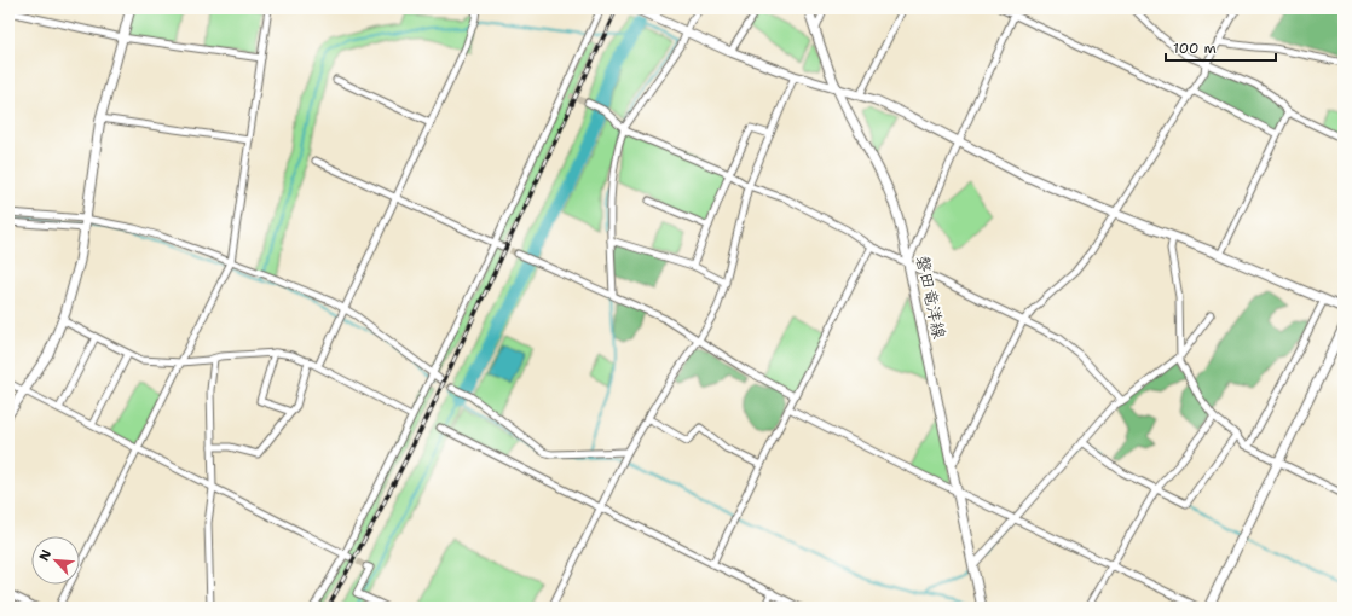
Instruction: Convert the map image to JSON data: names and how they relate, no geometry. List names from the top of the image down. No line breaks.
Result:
{"streets":{"street":["磐田竜洋線"]},"scale_bar":"100 m","north":"top left"}
